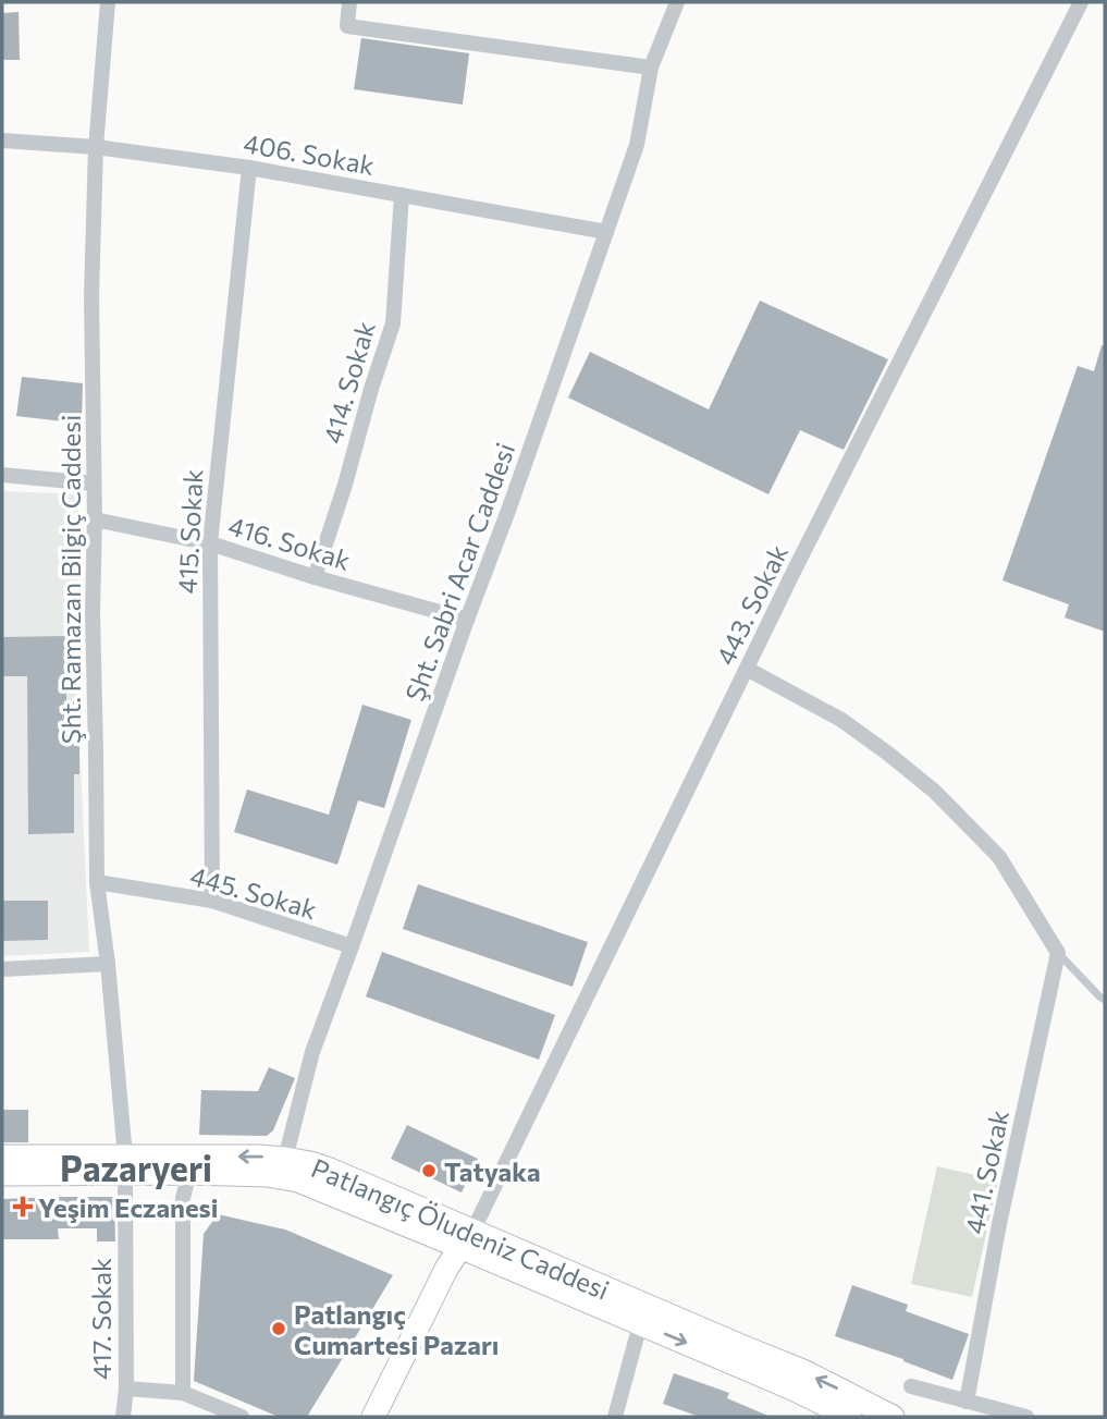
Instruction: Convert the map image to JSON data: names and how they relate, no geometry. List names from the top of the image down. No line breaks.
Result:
{"streets":{"main road":["Patlangıç Öludeniz Caddesi"],"street":["406. Sokak","414. Sokak","415. Sokak","416. Sokak","Şht. Sabri Acar Caddesi","Şht. Ramazan Bilgiç Caddesi","443. Sokak","445. Sokak","441. Sokak","417. Sokak"]},"crossings":[["406. Sokak","414. Sokak"],["406. Sokak","415. Sokak"],["406. Sokak","Şht. Sabri Acar Caddesi"],["406. Sokak","Şht. Ramazan Bilgiç Caddesi"],["414. Sokak","416. Sokak"],["415. Sokak","416. Sokak"],["415. Sokak","445. Sokak"],["416. Sokak","Şht. Sabri Acar Caddesi"],["416. Sokak","Şht. Ramazan Bilgiç Caddesi"],["Şht. Sabri Acar Caddesi","445. Sokak"],["Şht. Sabri Acar Caddesi","Patlangıç Öludeniz Caddesi"],["Şht. Ramazan Bilgiç Caddesi","445. Sokak"],["Şht. Ramazan Bilgiç Caddesi","Patlangıç Öludeniz Caddesi"],["Şht. Ramazan Bilgiç Caddesi","417. Sokak"],["443. Sokak","Patlangıç Öludeniz Caddesi"],["Patlangıç Öludeniz Caddesi","417. Sokak"]],"districts":["Pazaryeri"],"places":{"other":["Tatyaka","Patlangıç Cumartesi Pazarı"],"health":["Yeşim Eczanesi"]}}
